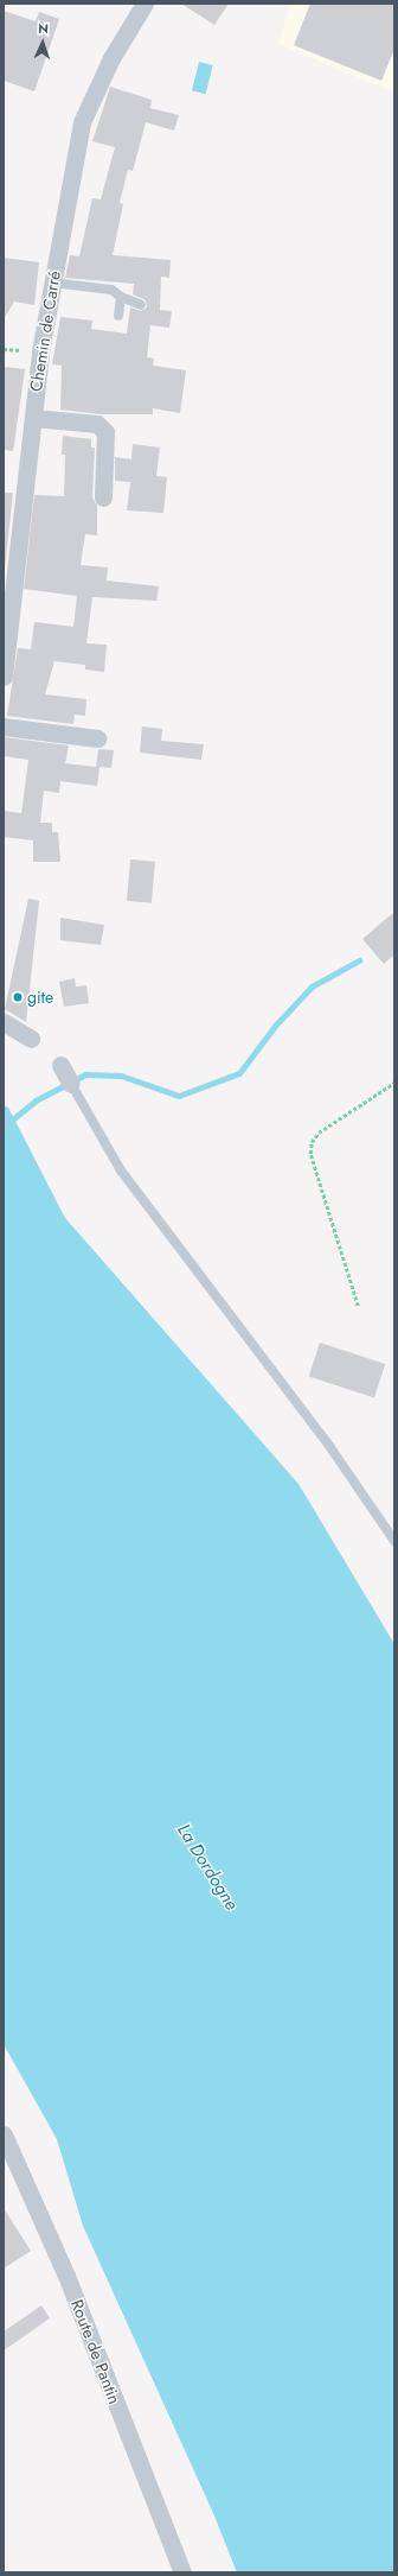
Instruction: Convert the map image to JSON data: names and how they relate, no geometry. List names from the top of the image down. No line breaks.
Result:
{"streets":{"street":["Chemin de Carré","Route de Pantin"]},"water":["La Dordogne"],"places":["gite"],"north":"top"}
